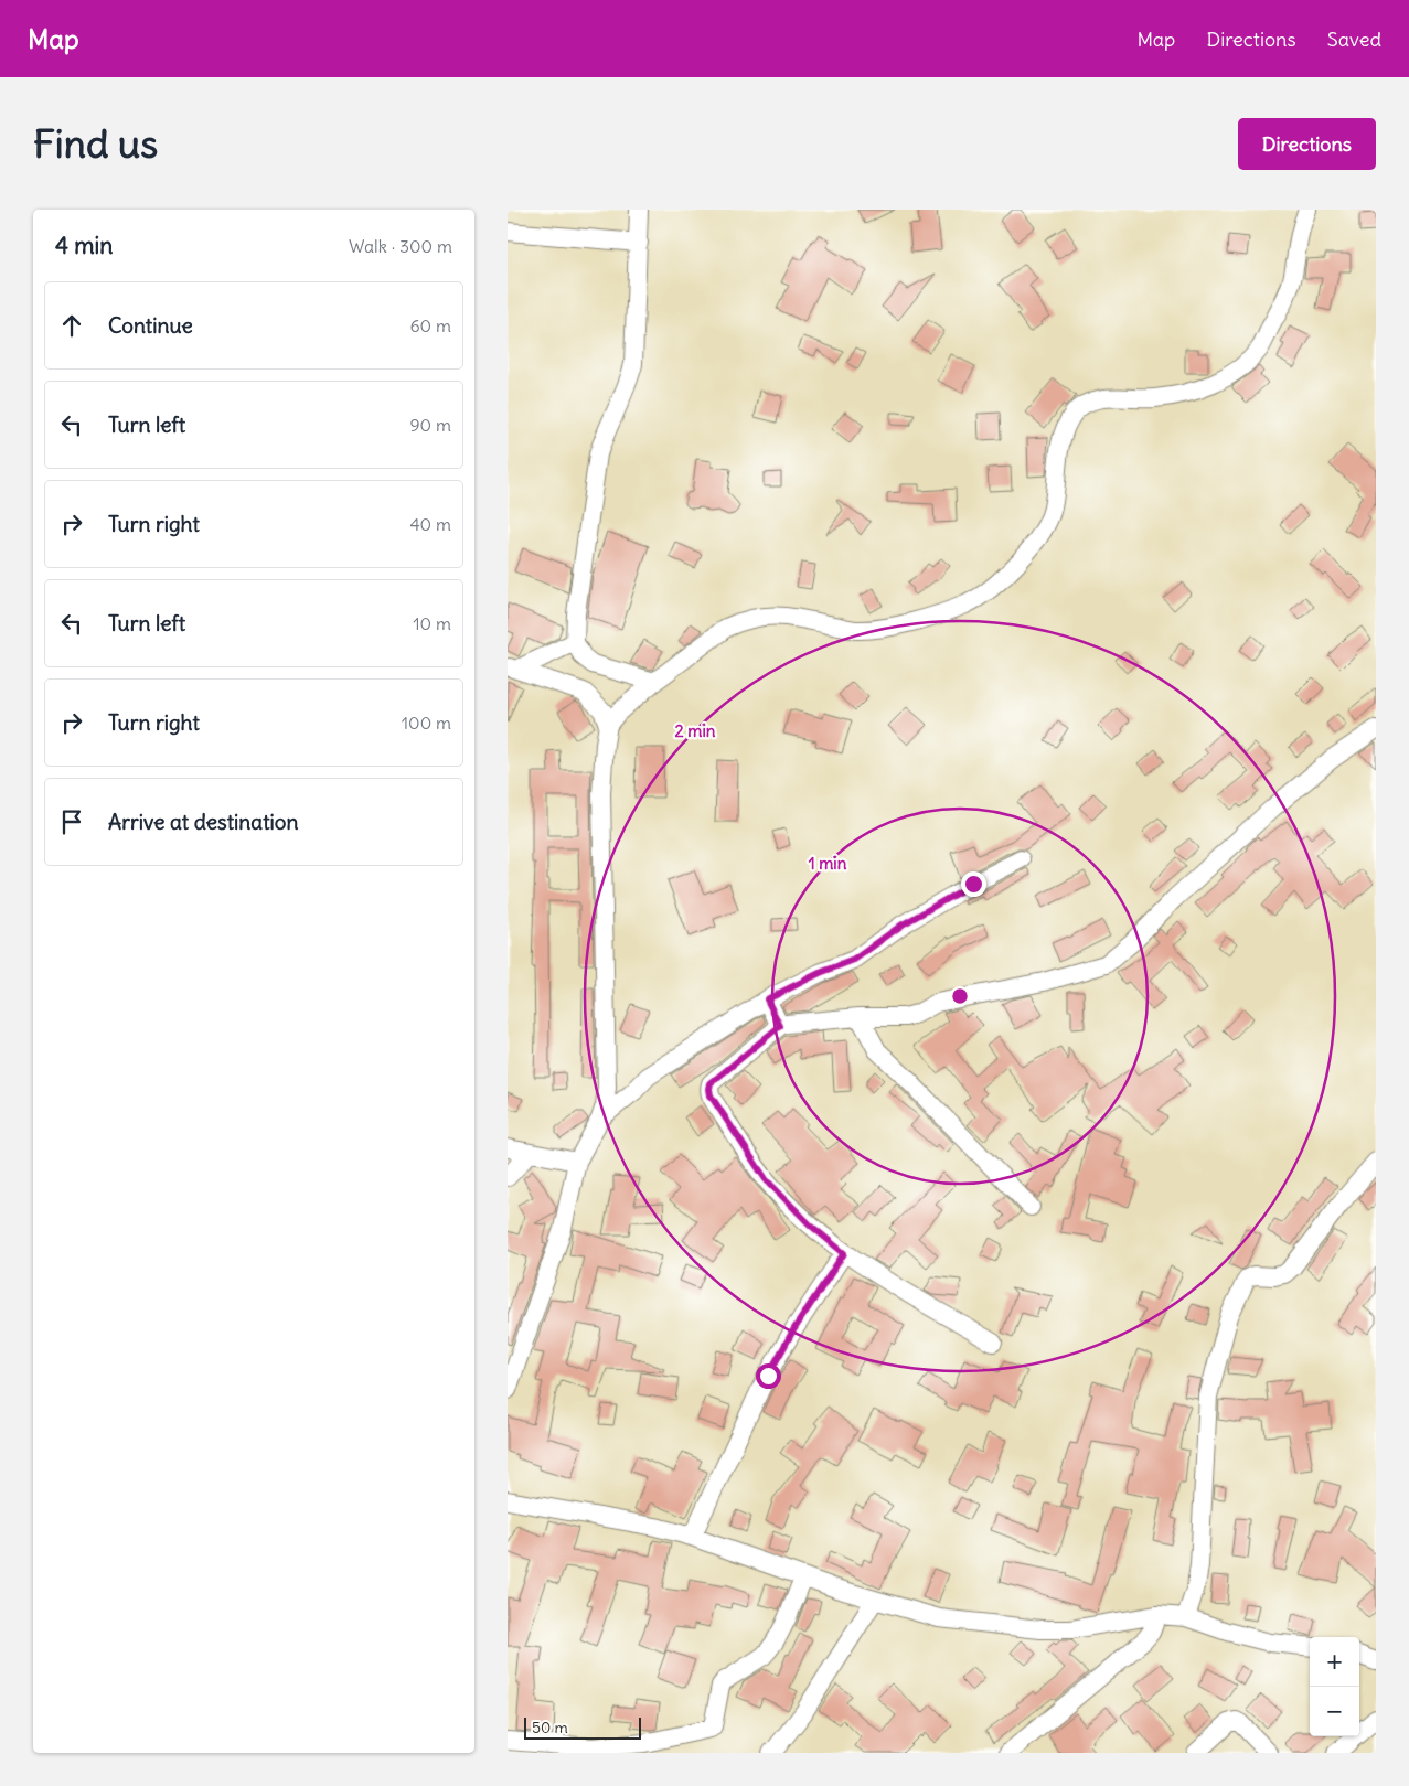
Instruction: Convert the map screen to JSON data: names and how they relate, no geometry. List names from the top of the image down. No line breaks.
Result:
{"scale_bar":"50 m","page":{"header":"Map","nav":["Map","Directions","Saved"],"buttons":"Directions","title":"Find us","heading":["4 min","Walk · 300 m"],"list":[["Continue","60 m"],["Turn left","90 m"],["Turn right","40 m"],["Turn left","10 m"],["Turn right","100 m"],"Arrive at destination"],"map_buttons":["+","−"],"scale":"50 m"},"rings":["2 min","1 min"]}
